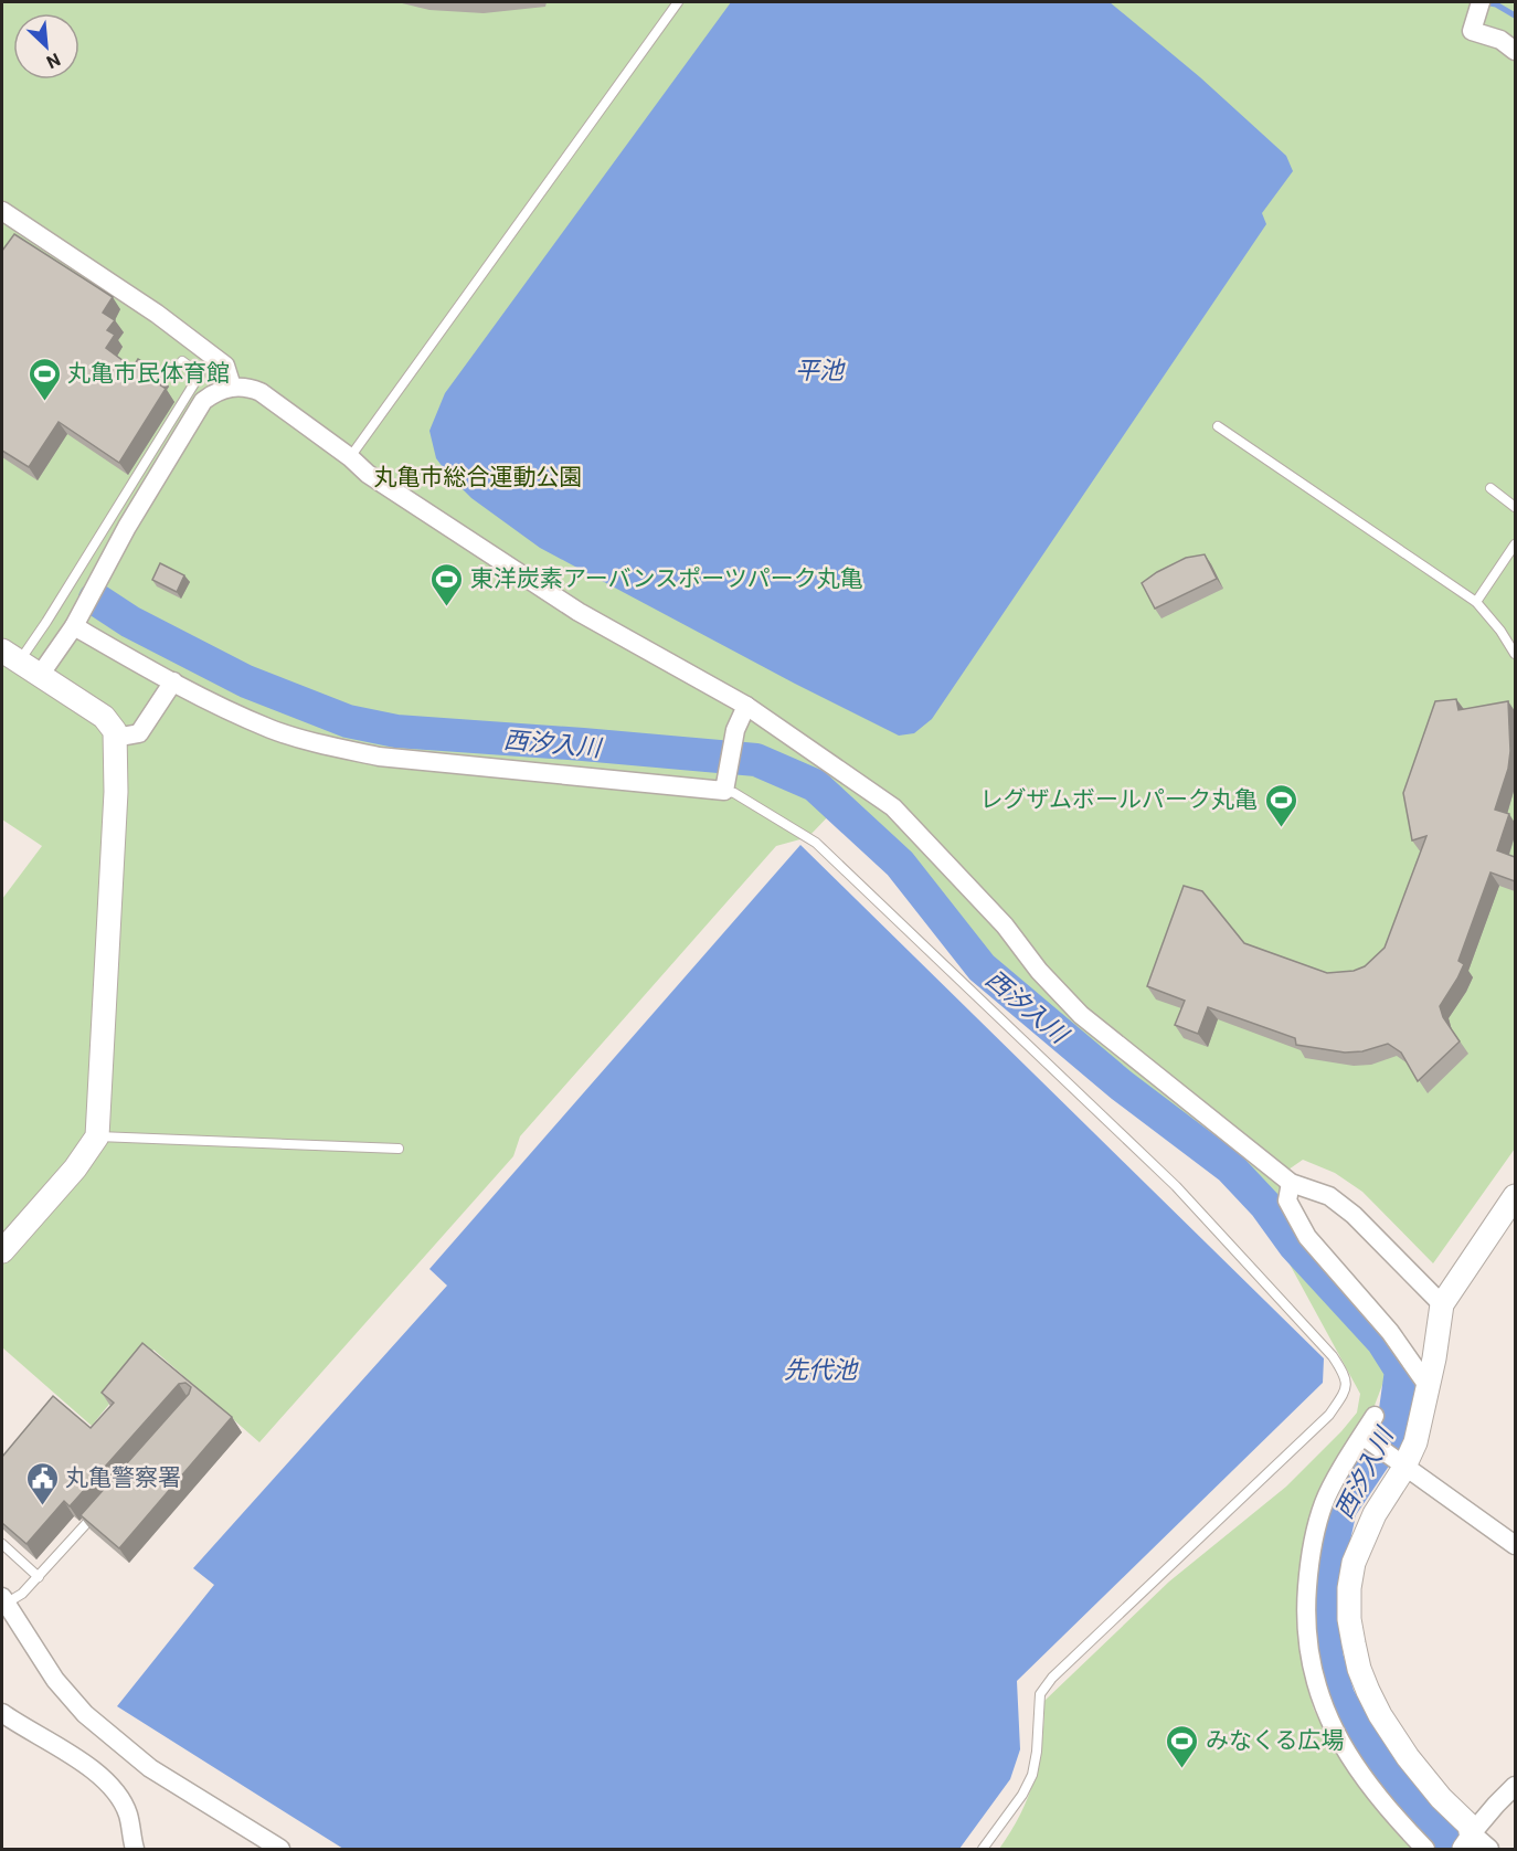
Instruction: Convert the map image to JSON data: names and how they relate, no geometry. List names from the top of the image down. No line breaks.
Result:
{"water":["平池","西汐入川","先代池"],"parks":["丸亀市総合運動公園"],"places":{"sports":["丸亀市民体育館","東洋炭素アーバンスポーツパーク丸亀","レグザムボールパーク丸亀","みなくる広場"],"public building":["丸亀警察署"]},"north":"bottom right"}
